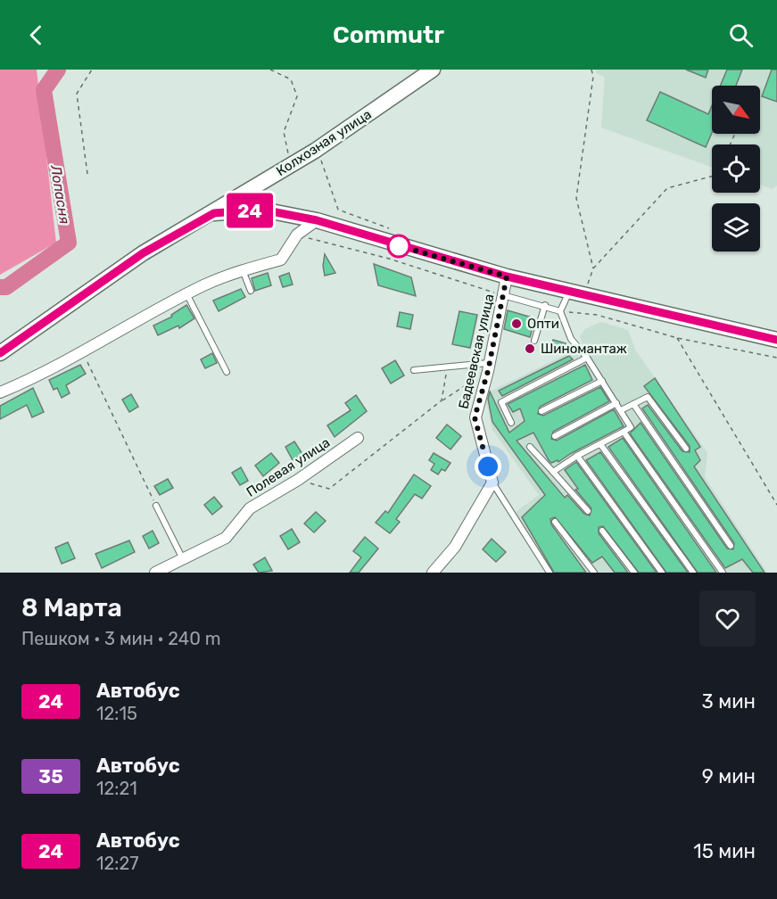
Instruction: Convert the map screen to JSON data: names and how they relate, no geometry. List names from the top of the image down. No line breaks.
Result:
{"streets":{"main road":["Колхозная улица"],"street":["Бадеевская улица","Полевая улица"]},"crossings":[["Колхозная улица","Бадеевская улица"]],"water":["Лопасня"],"places":["Опти","Шиномантаж"],"lines":["bus line 24"],"north":"bottom right","page":{"header":"Commutr","on_map":"24","heading":["8 Марта","Пешком · 3 мин · 240 m"],"list":[{"mark":"24","name":"Автобус","note":"12:15","value":"3 мин"},{"mark":"35","name":"Автобус","note":"12:21","value":"9 мин"},{"mark":"24","name":"Автобус","note":"12:27","value":"15 мин"}]}}
